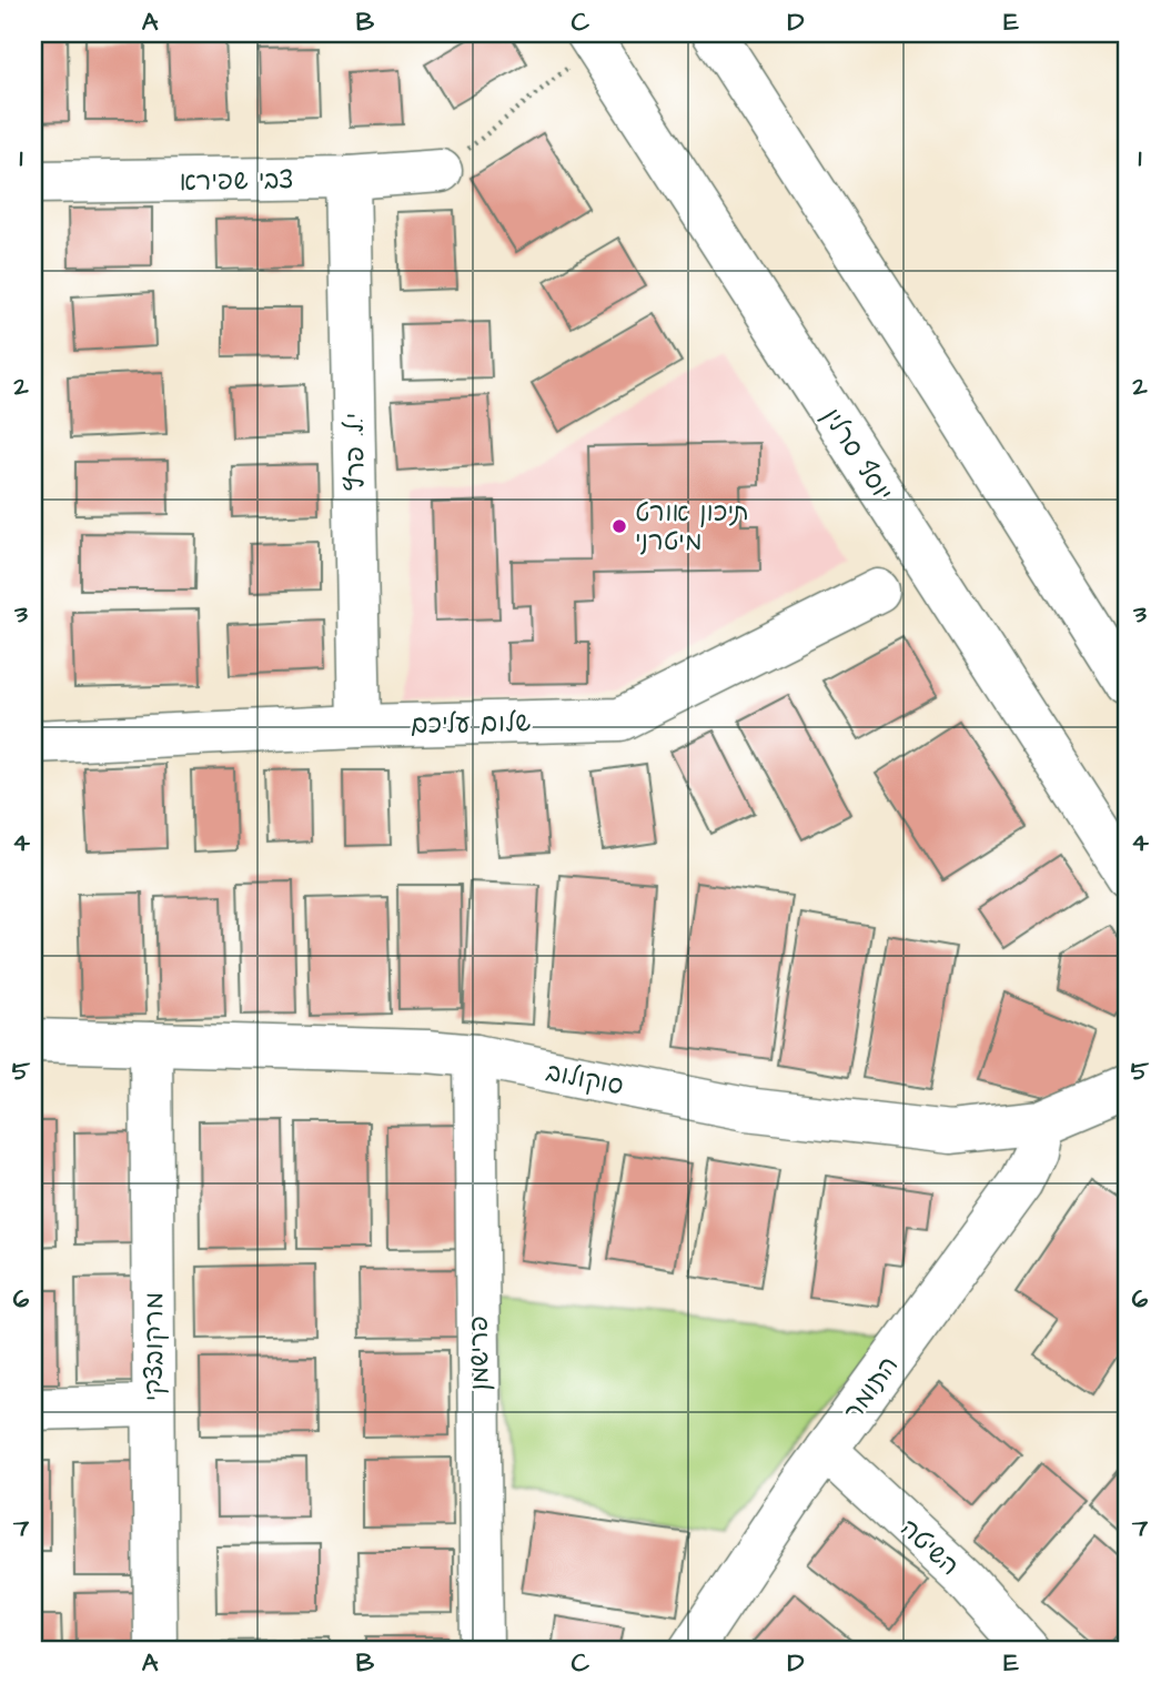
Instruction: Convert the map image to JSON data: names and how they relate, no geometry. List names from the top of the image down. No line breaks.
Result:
{"streets":{"street":["צבי שפירא","י.ל. פרץ","יוסף סרלין","שלום עליכם","סוקולוב","מרקובצקי","פרישמן","התומר","השיטה"]},"crossings":[["צבי שפירא","י.ל. פרץ"],["י.ל. פרץ","שלום עליכם"],["סוקולוב","מרקובצקי"],["סוקולוב","פרישמן"],["סוקולוב","התומר"],["התומר","השיטה"]],"places":["תיכון אורט מיטרני"],"grid":{"columns":["A","B","C","D","E"],"rows":["1","2","3","4","5","6","7"]}}
